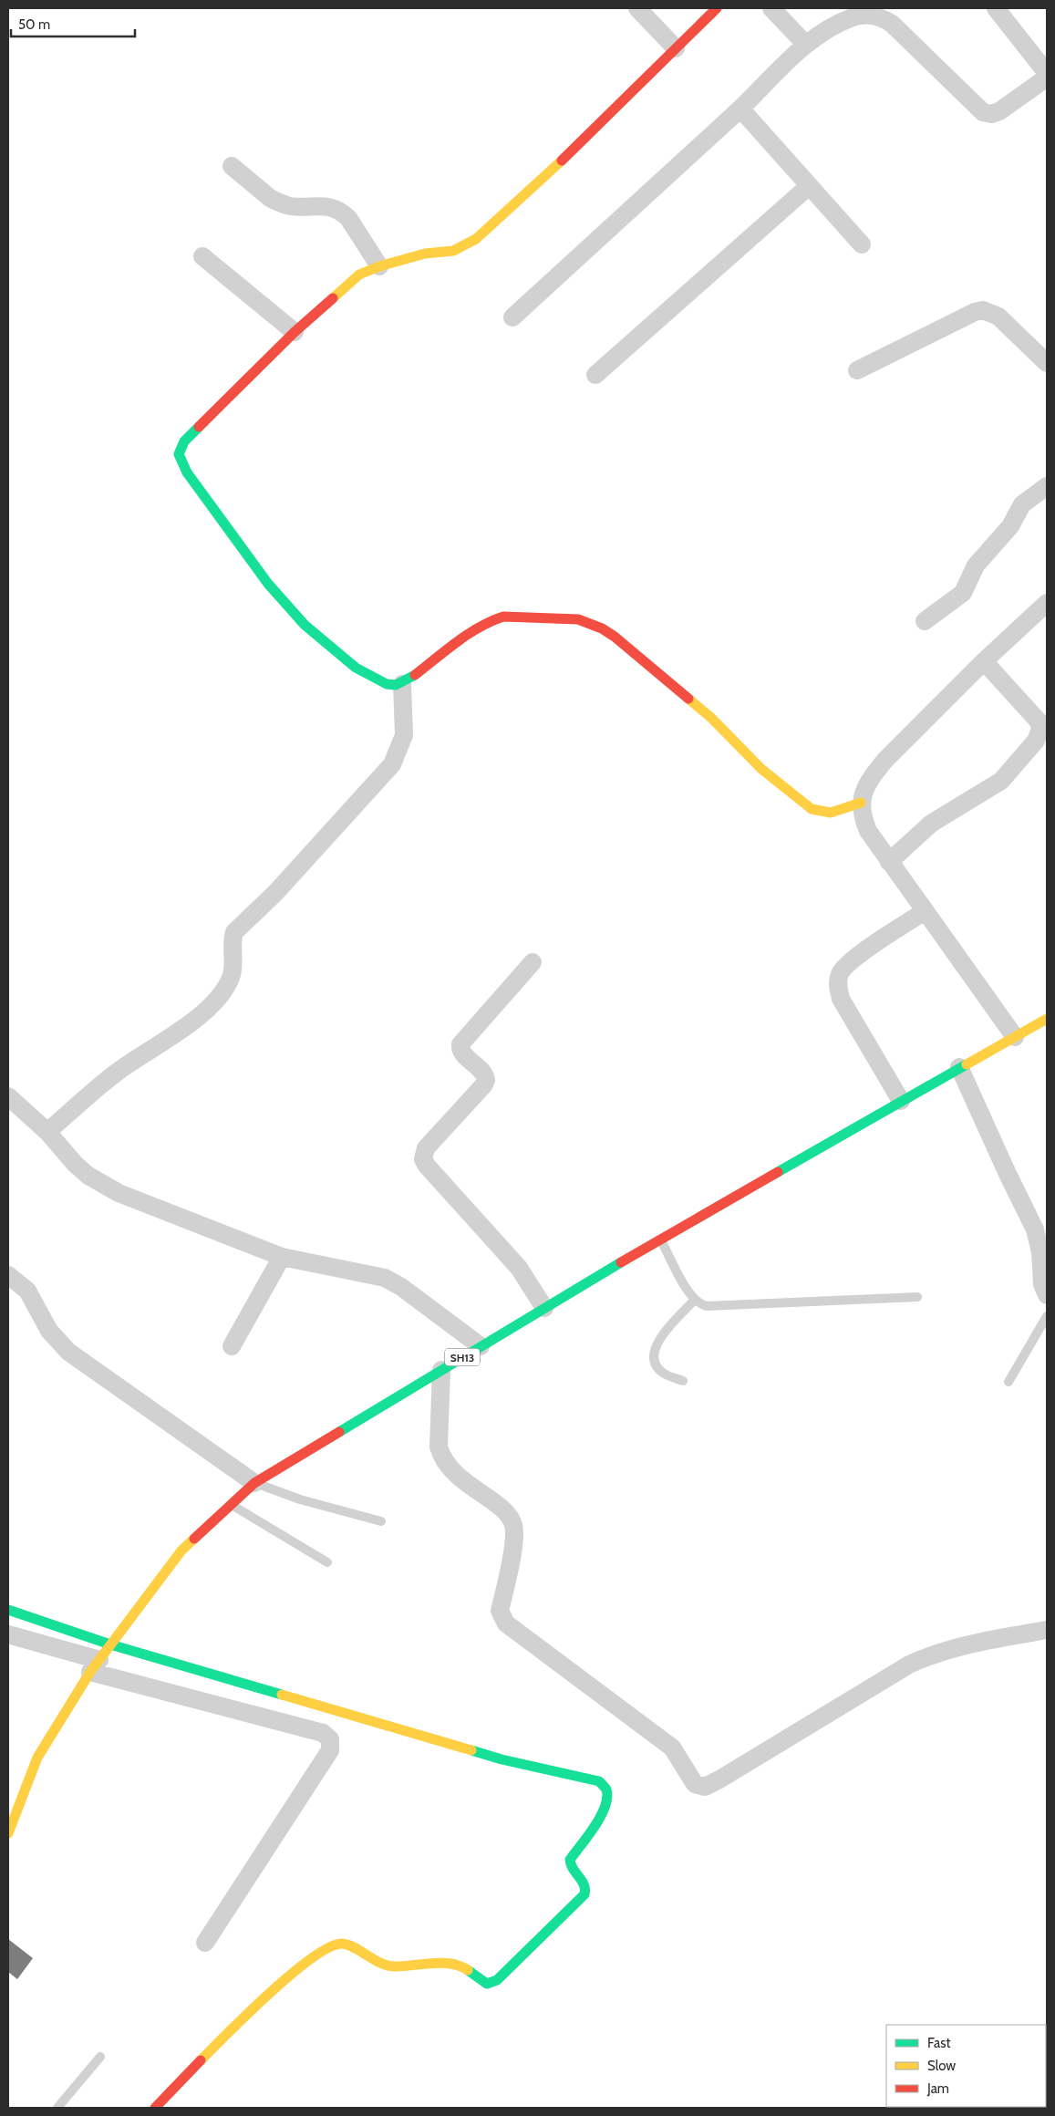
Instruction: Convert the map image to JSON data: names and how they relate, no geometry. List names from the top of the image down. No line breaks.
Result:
{"streets":{"street":["SH13"]},"legend":["Fast","Slow","Jam"],"scale_bar":"50 m"}
